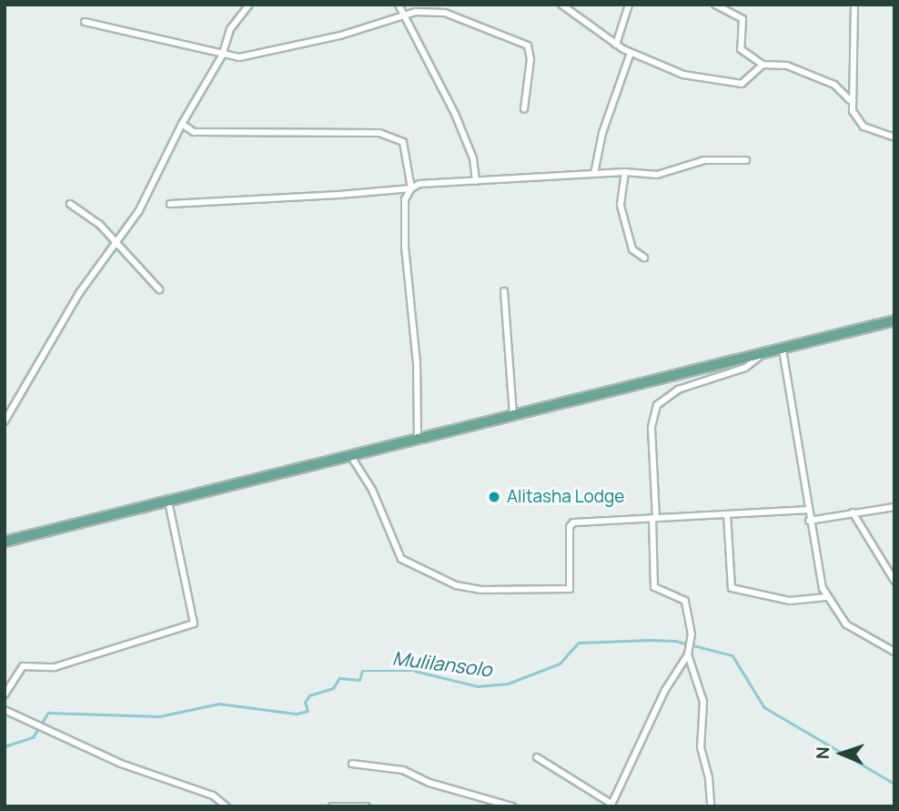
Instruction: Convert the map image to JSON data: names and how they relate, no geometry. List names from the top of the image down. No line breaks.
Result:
{"water":["Mulilansolo"],"places":["Alitasha Lodge"],"north":"left"}
